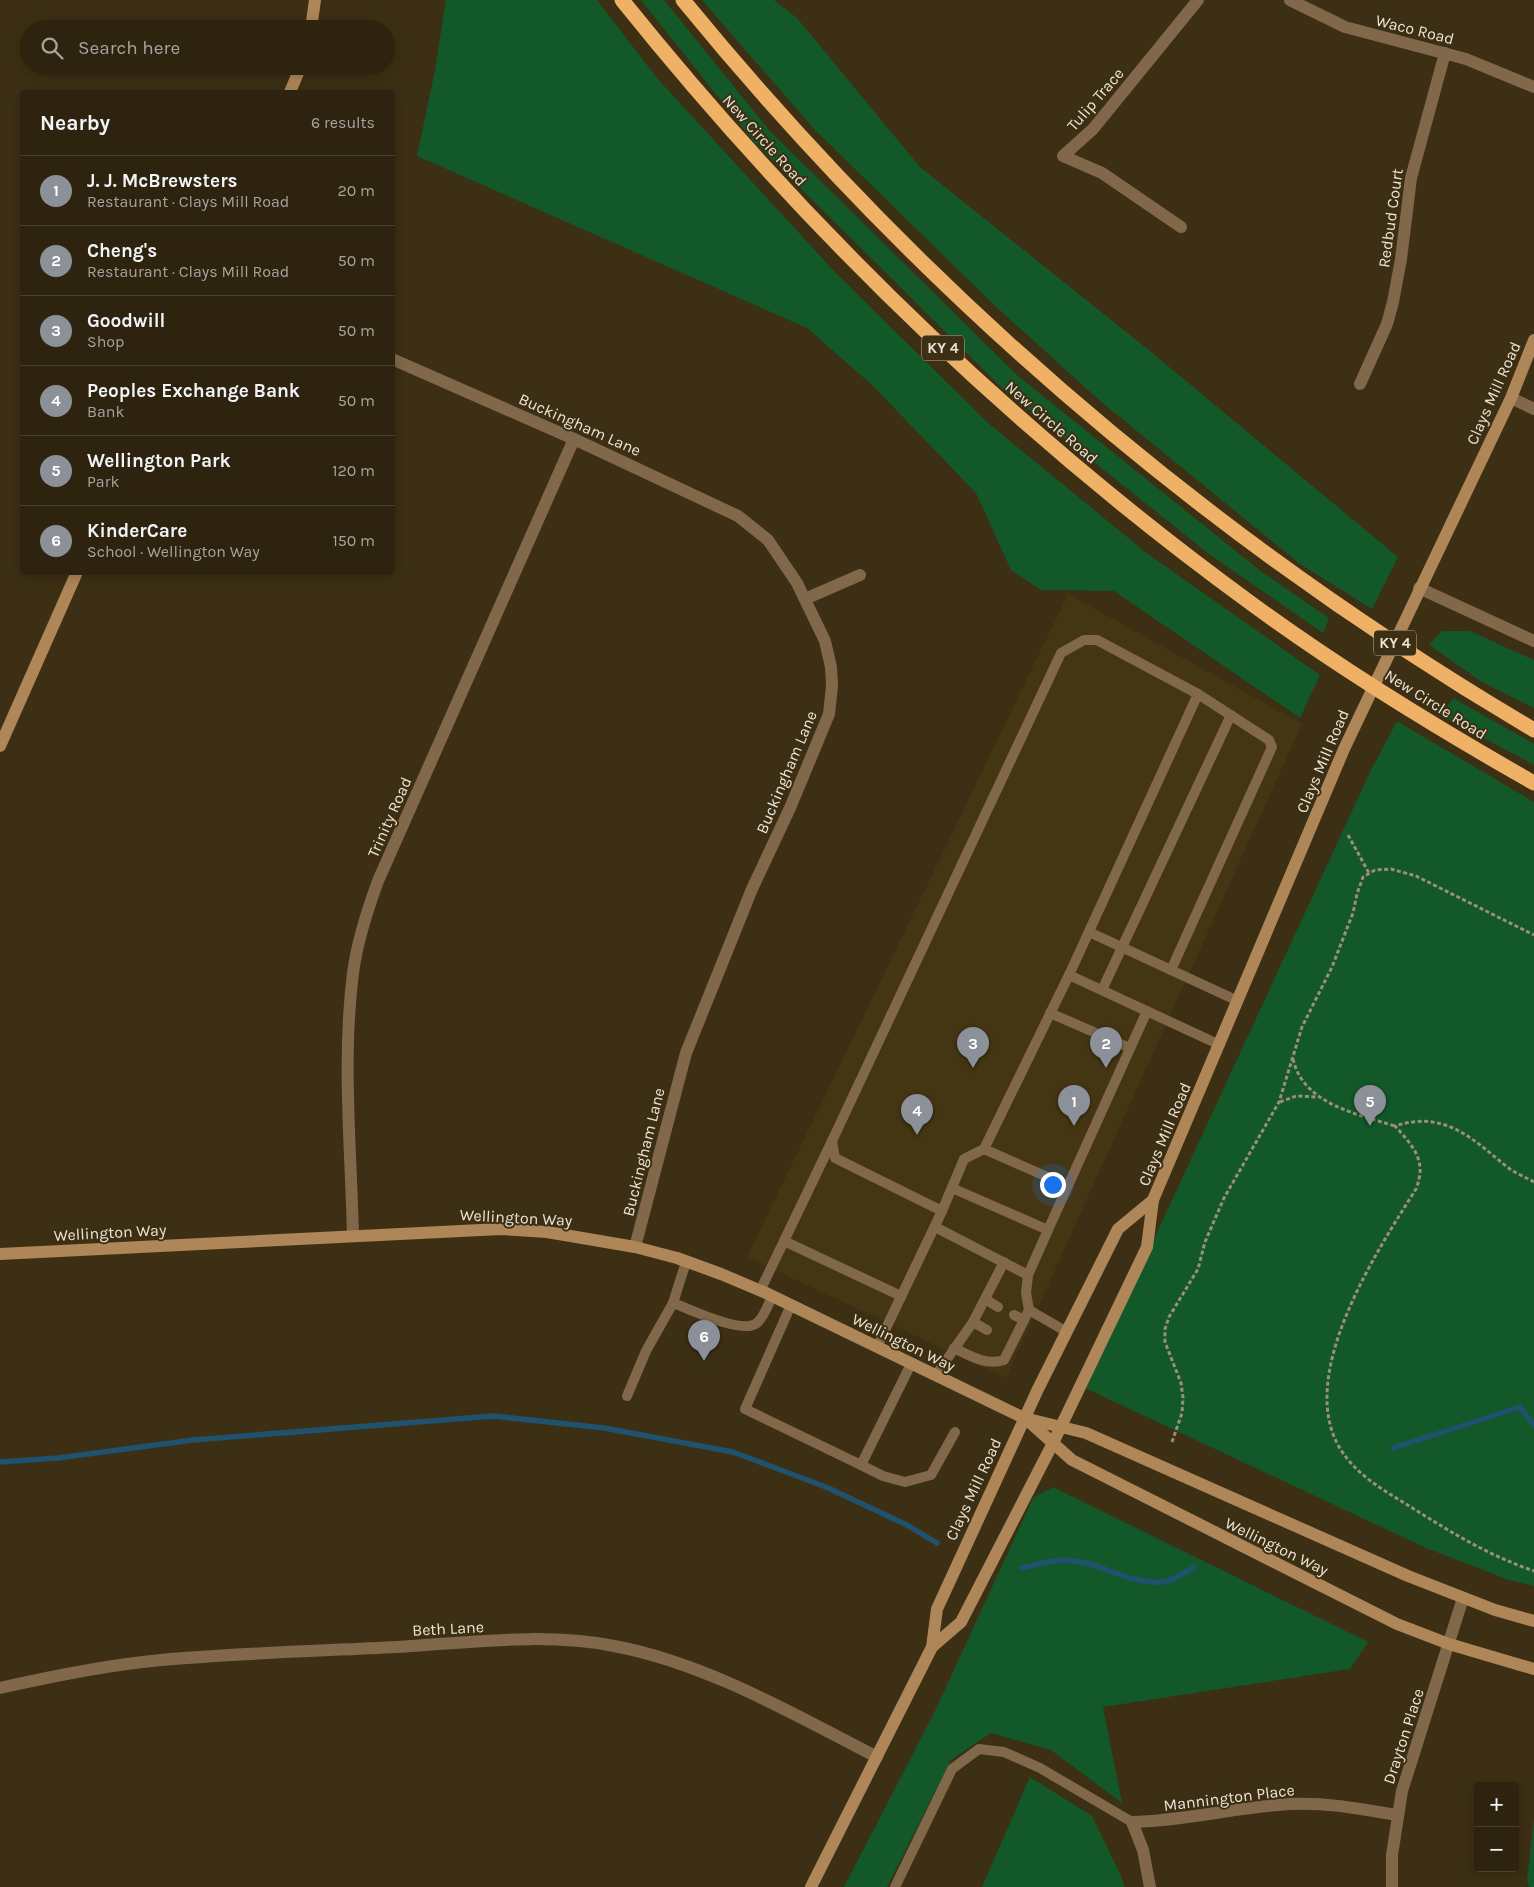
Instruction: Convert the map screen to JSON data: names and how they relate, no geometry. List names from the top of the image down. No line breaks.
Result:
{"streets":{"highway":["New Circle Road","KY 4"],"main road":["Clays Mill Road","Wellington Way"],"street":["Waco Road","Tulip Trace","Redbud Court","Buckingham Lane","Trinity Road","Beth Lane","Drayton Place","Mannington Place"]},"crossings":[["Waco Road","Redbud Court"],["Clays Mill Road","Wellington Way"],["Clays Mill Road","Beth Lane"],["Buckingham Lane","Trinity Road"],["Buckingham Lane","Wellington Way"],["Trinity Road","Wellington Way"],["Wellington Way","Drayton Place"],["Drayton Place","Mannington Place"]],"page":{"search":"Search here","heading":["Nearby","6 results"],"list":[{"mark":"1","name":"J. J. McBrewsters","note":"Restaurant · Clays Mill Road","value":"20 m"},{"mark":"2","name":"Cheng's","note":"Restaurant · Clays Mill Road","value":"50 m"},{"mark":"3","name":"Goodwill","note":"Shop","value":"50 m"},{"mark":"4","name":"Peoples Exchange Bank","note":"Bank","value":"50 m"},{"mark":"5","name":"Wellington Park","note":"Park","value":"120 m"},{"mark":"6","name":"KinderCare","note":"School · Wellington Way","value":"150 m"}],"pins":["2","3","1","5","4","6"],"map_buttons":["+","−"]}}
